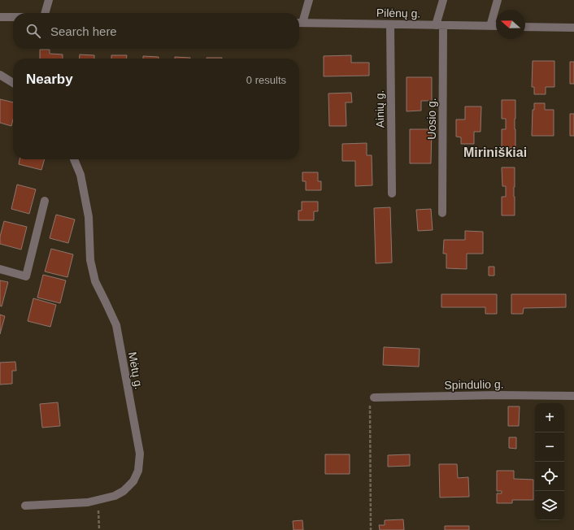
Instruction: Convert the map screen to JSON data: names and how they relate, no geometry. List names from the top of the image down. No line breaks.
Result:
{"streets":{"street":["Pilėnų g.","Ainių g.","Uosio g.","Mėtų g.","Spindulio g."]},"crossings":[["Pilėnų g.","Ainių g."],["Pilėnų g.","Uosio g."]],"districts":["Miriniškiai"],"north":"left","page":{"search":"Search here","heading":["Nearby","0 results"],"map_buttons":["+","−"]}}
